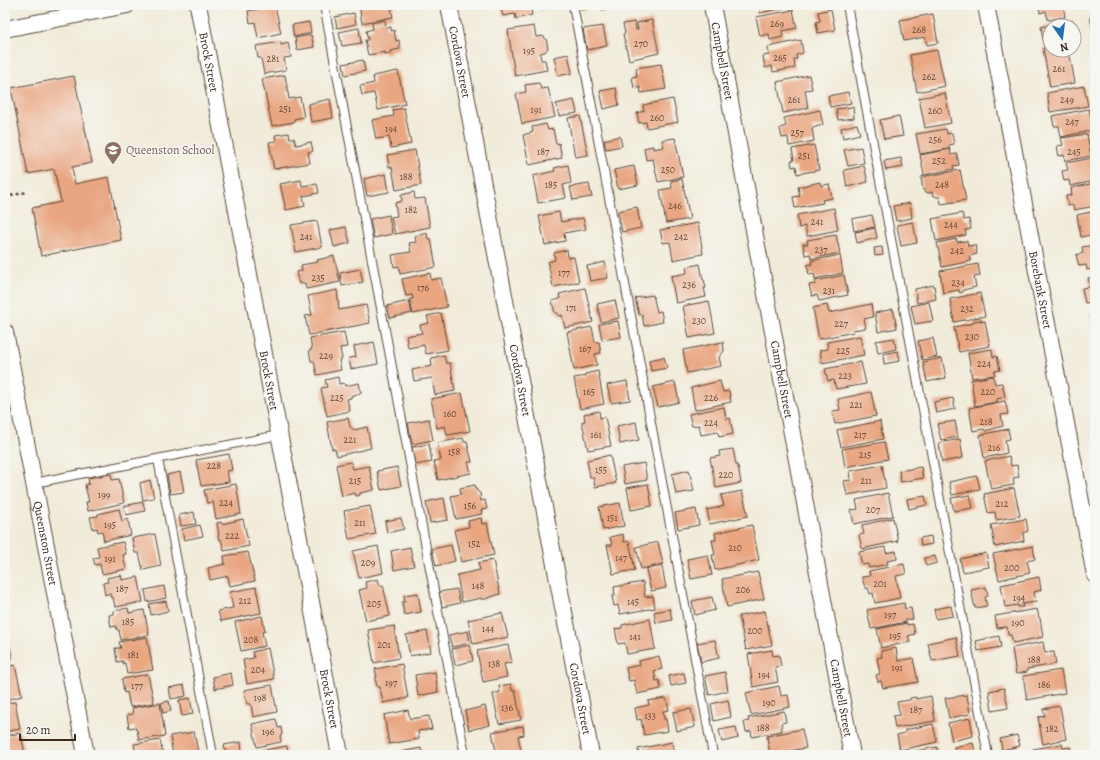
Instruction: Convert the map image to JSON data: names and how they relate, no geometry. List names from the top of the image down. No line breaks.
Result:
{"streets":{"street":["Campbell Street","Brock Street","Cordova Street","Borebank Street","Queenston Street"]},"places":{"school or university":["Queenston School"]},"house_numbers":["269","268","270","195","265","281","261","262","261","249","251","191","260","260","247","194","257","256","187","245","251","252","250","188","185","248","246","182","241","244","241","242","237","242","177","235","234","236","176","231","171","232","230","227","230","167","225","229","224","223","165","220","225","226","221","160","218","224","161","217","221","216","158","215","228","155","220","215","211","199","224","212","156","207","151","211","195","222","152","210","147","191","209","200","201","148","187","206","194","212","145","205","197","185","190","144","200","195","141","208","201","181","188","138","191","204","194","197","186","177","198","190","136","187","133","188","182","196"],"scale_bar":"20 m","north":"bottom"}
